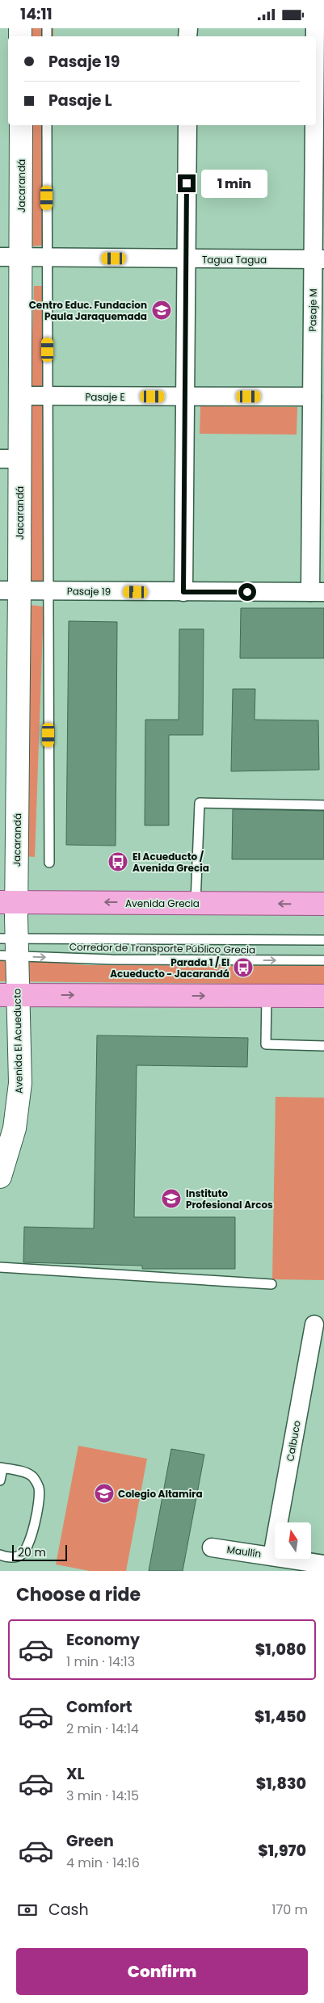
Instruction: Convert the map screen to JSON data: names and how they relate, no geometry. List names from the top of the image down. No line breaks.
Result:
{"streets":{"main road":["Avenida Grecia"],"street":["Jacarandá","Tagua Tagua","Pasaje M","Pasaje E","Pasaje 19","Avenida El Acueducto","Calbuco","Maullín"],"lane":["Corredor de Transporte Público Grecia"]},"crossings":[["Jacarandá","Tagua Tagua"],["Jacarandá","Pasaje E"],["Jacarandá","Pasaje 19"],["Jacarandá","Avenida Grecia"],["Jacarandá","Avenida El Acueducto"],["Tagua Tagua","Pasaje M"],["Pasaje M","Pasaje E"],["Pasaje M","Pasaje 19"],["Avenida Grecia","Avenida El Acueducto"],["Corredor de Transporte Público Grecia","Avenida El Acueducto"],["Calbuco","Maullín"]],"places":{"school or university":["Centro Educ. Fundacion Paula Jaraquemada","Instituto Profesional Arcos","Colegio Altamira"],"bus stop":["El Acueducto / Avenida Grecia","Parada 1 / El Acueducto - Jacarandá"]},"scale_bar":"20 m","north":"top","page":{"status":"14:11","banner":["Pasaje 19","Pasaje L"],"bubble":"1 min","scale":"20 m","heading":"Choose a ride","list":[{"name":"Economy","note":"1 min · 14:13","value":"$1,080"},{"name":"Comfort","note":"2 min · 14:14","value":"$1,450"},{"name":"XL","note":"3 min · 14:15","value":"$1,830"},{"name":"Green","note":"4 min · 14:16","value":"$1,970"}],"pay":["Cash","170 m"],"buttons":"Confirm"}}
